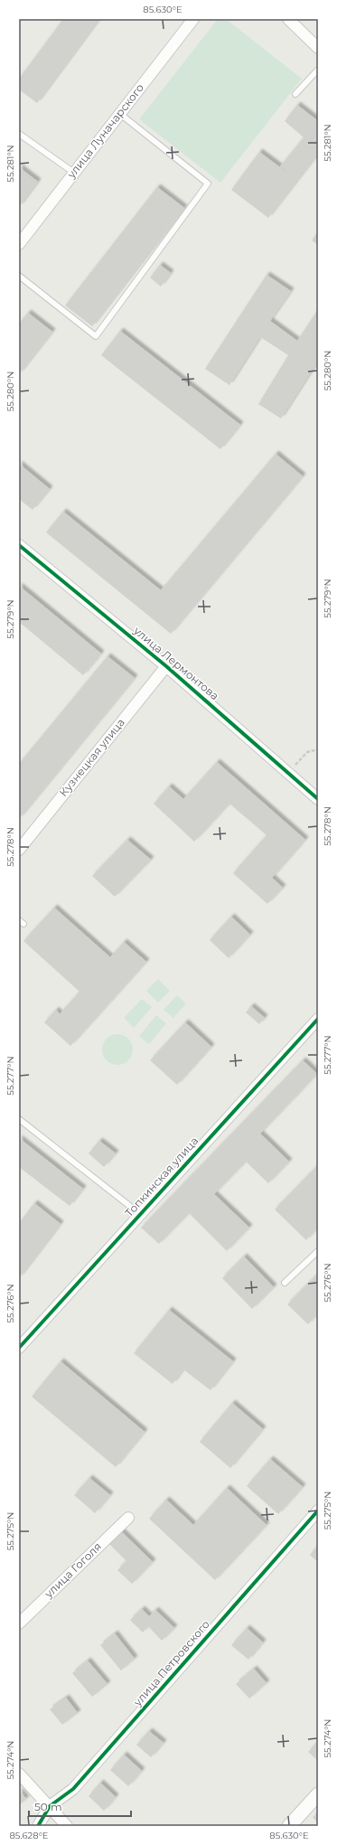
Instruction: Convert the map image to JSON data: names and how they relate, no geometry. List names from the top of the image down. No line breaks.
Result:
{"streets":{"street":["улица Луначарского","улица Лермонтова","Кузнецкая улица","Топкинская улица","улица Гоголя","улица Петровского"]},"crossings":[["улица Лермонтова","Кузнецкая улица"]],"scale_bar":"50 m","coordinates":["85.630°E","55.281°N","55.280°N","55.279°N","55.278°N","55.277°N","55.276°N","55.275°N","55.274°N","85.628°E"]}
